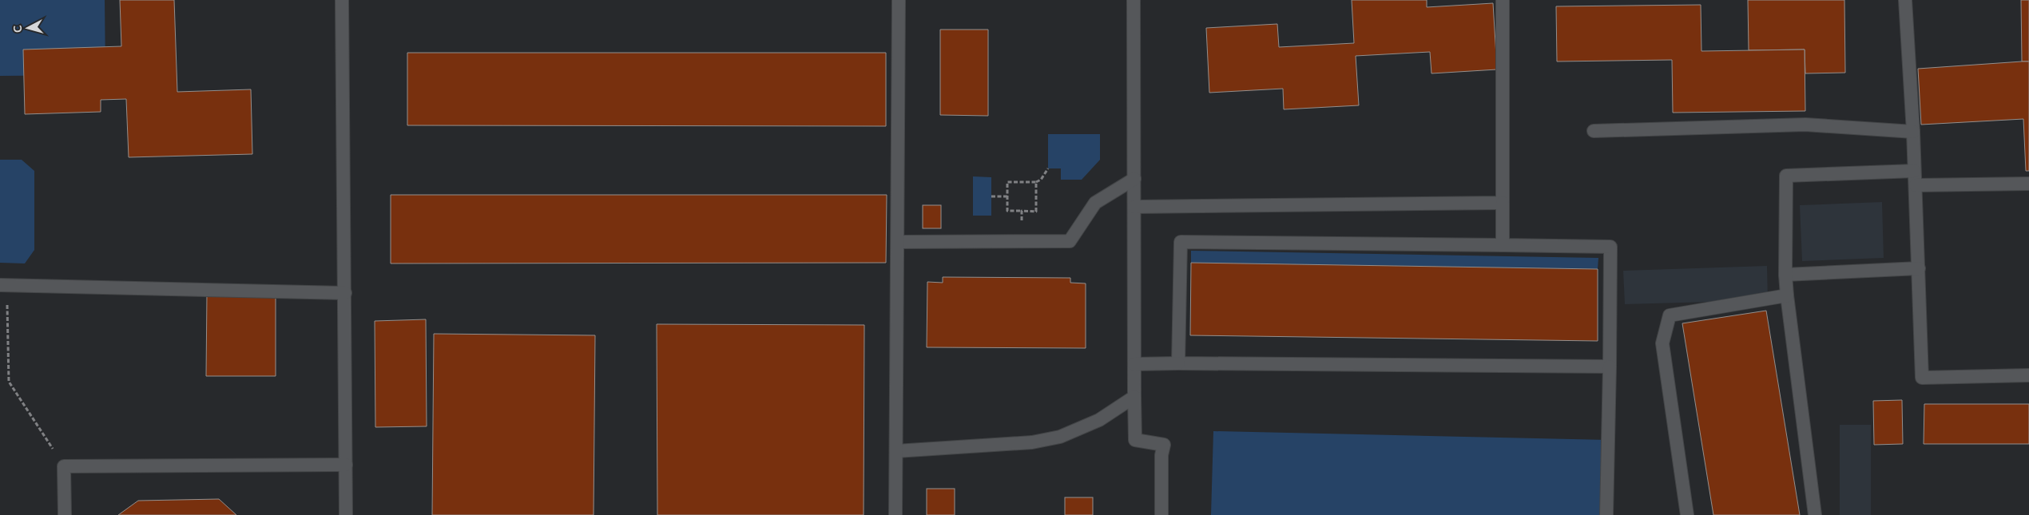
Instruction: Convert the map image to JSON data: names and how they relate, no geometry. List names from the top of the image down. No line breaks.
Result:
{"north":"left"}
